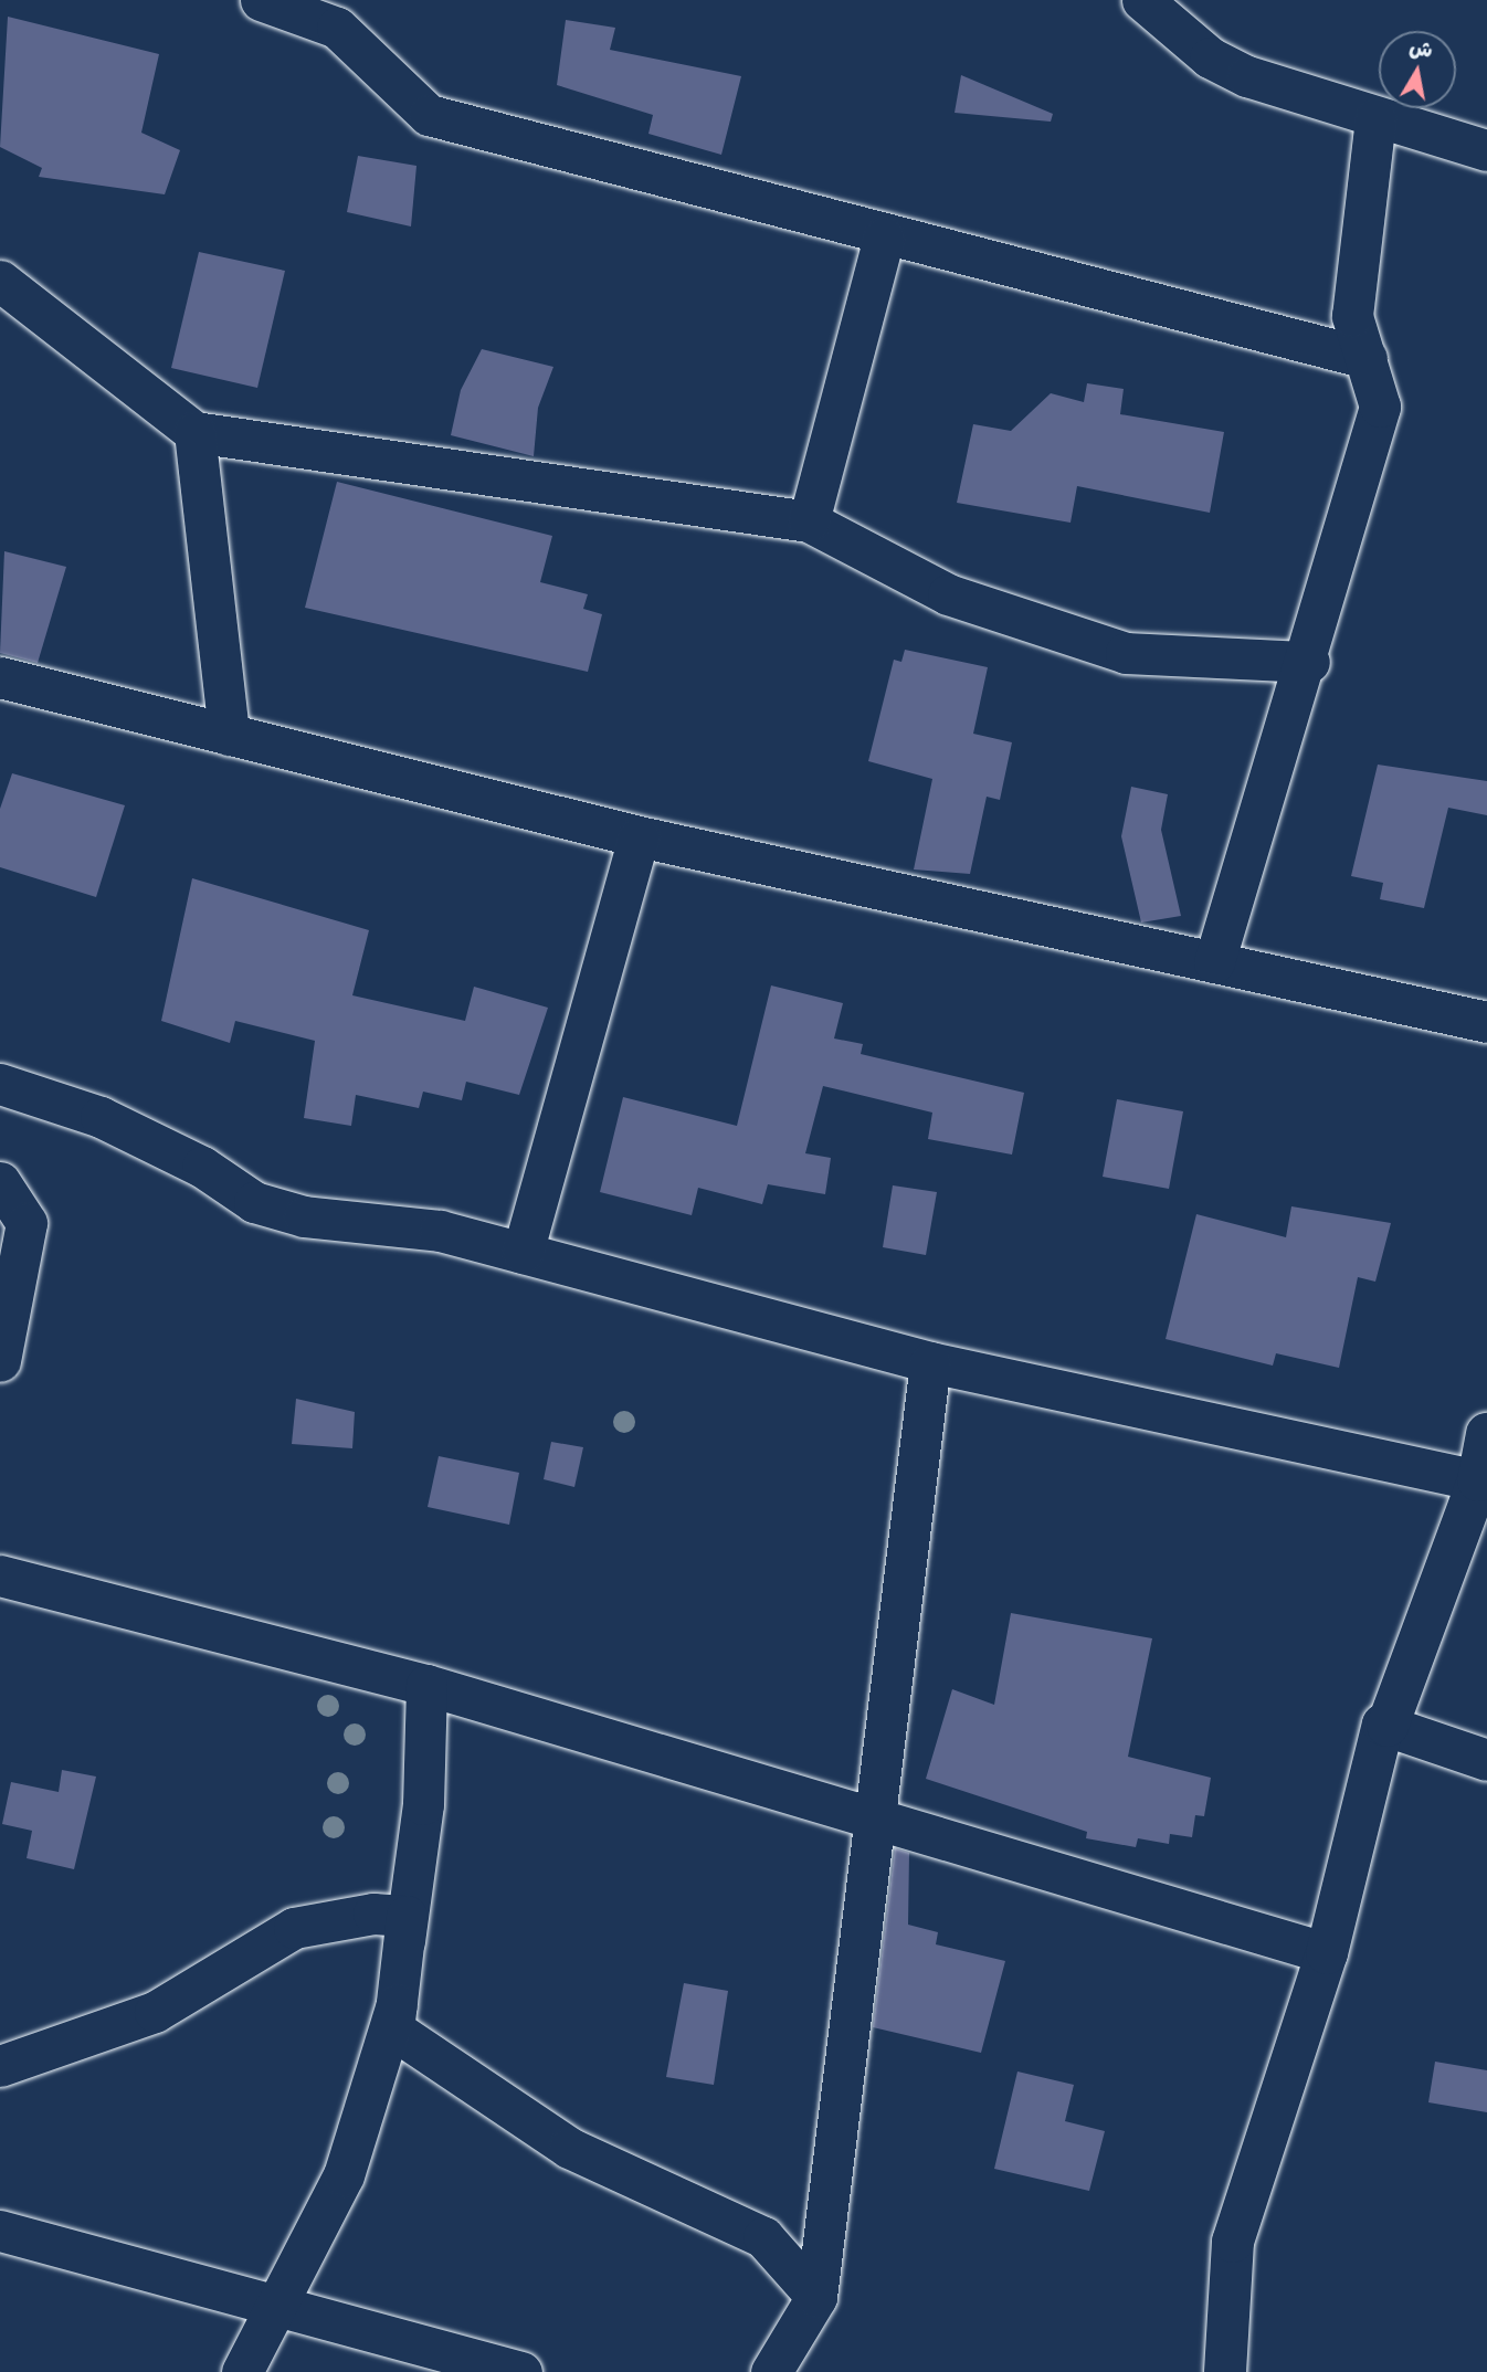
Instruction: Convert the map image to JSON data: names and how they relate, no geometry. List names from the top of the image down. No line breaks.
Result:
{"north":"top"}
